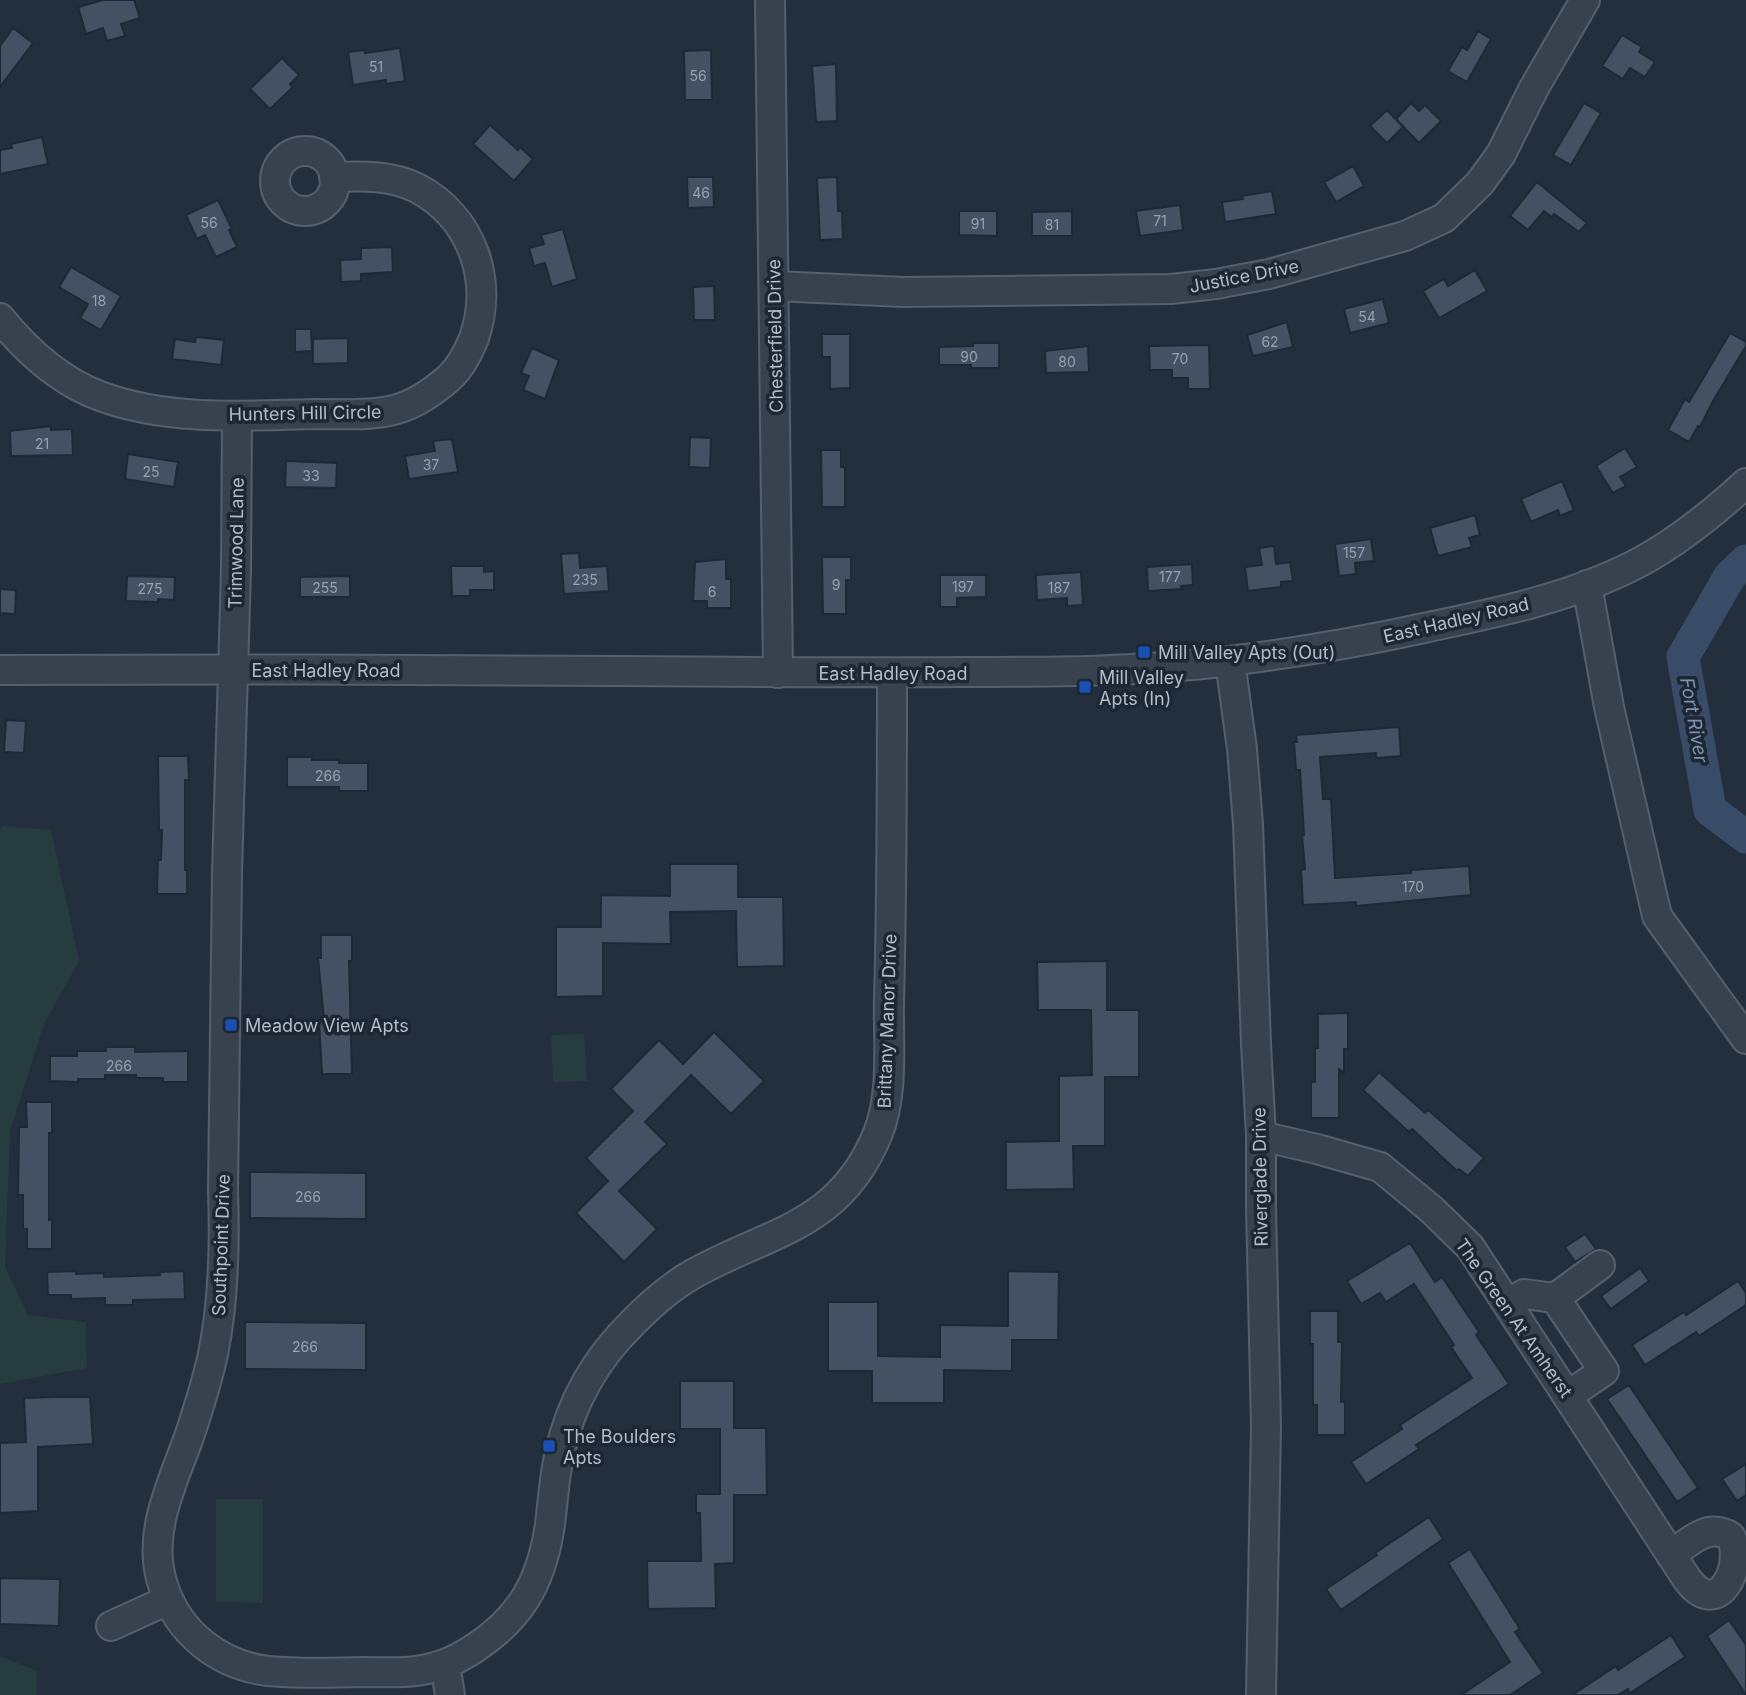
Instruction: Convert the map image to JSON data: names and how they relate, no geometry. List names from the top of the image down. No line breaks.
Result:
{"streets":{"street":["Justice Drive","Chesterfield Drive","Hunters Hill Circle","Trimwood Lane","East Hadley Road","Brittany Manor Drive","Riverglade Drive","Southpoint Drive","The Green At Amherst"]},"crossings":[["Justice Drive","Chesterfield Drive"],["Chesterfield Drive","East Hadley Road"],["Hunters Hill Circle","Trimwood Lane"],["Trimwood Lane","East Hadley Road"],["Trimwood Lane","Southpoint Drive"],["East Hadley Road","Brittany Manor Drive"],["East Hadley Road","Riverglade Drive"],["East Hadley Road","Southpoint Drive"],["Brittany Manor Drive","Southpoint Drive"],["Riverglade Drive","The Green At Amherst"]],"water":["Fort River"],"places":{"transit":["Mill Valley Apts (Out)","Mill Valley Apts (In)","Meadow View Apts","The Boulders Apts"]},"house_numbers":["51","56","46","71","56","91","81","18","54","62","90","70","80","21","37","25","33","157","177","235","9","197","255","187","275","6","266","170","266","266","266"]}
